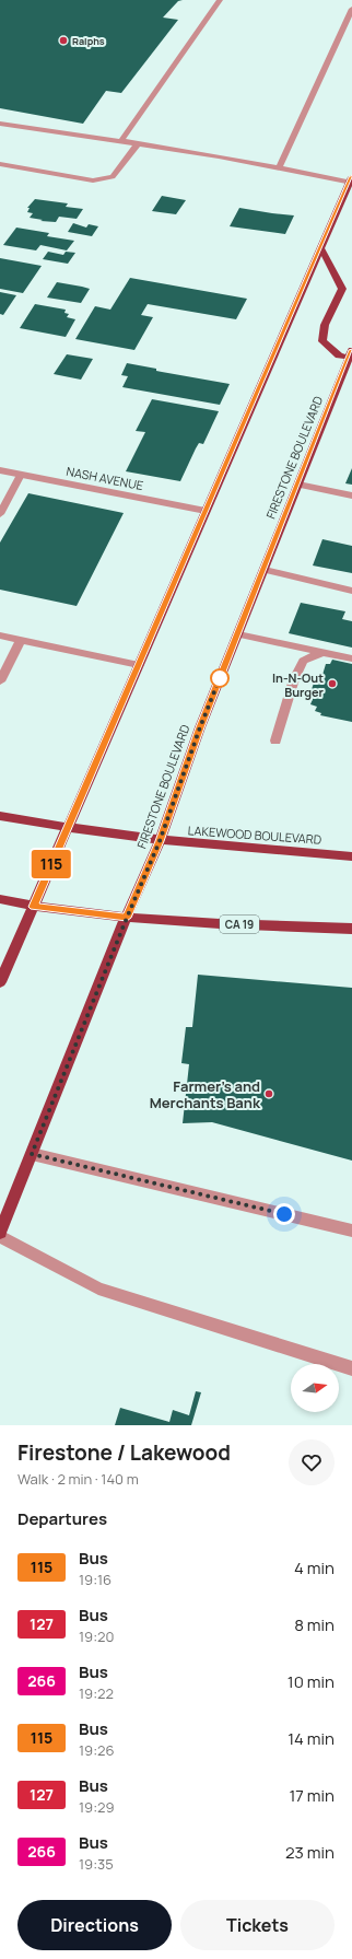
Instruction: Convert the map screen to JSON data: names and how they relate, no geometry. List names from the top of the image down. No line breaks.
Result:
{"streets":{"main road":["FIRESTONE BOULEVARD","LAKEWOOD BOULEVARD","CA 19"],"street":["NASH AVENUE"]},"crossings":[["FIRESTONE BOULEVARD","LAKEWOOD BOULEVARD"],["FIRESTONE BOULEVARD","CA 19"]],"places":["Ralphs","In-N-Out Burger","Farmer's and Merchants Bank"],"lines":["bus line 115"],"north":"right","page":{"on_map":"115","heading":[["Firestone / Lakewood","Walk · 2 min · 140 m"],"Departures"],"list":[{"mark":"115","name":"Bus","note":"19:16","value":"4 min"},{"mark":"127","name":"Bus","note":"19:20","value":"8 min"},{"mark":"266","name":"Bus","note":"19:22","value":"10 min"},{"mark":"115","name":"Bus","note":"19:26","value":"14 min"},{"mark":"127","name":"Bus","note":"19:29","value":"17 min"},{"mark":"266","name":"Bus","note":"19:35","value":"23 min"}],"buttons":["Directions","Tickets"]}}
